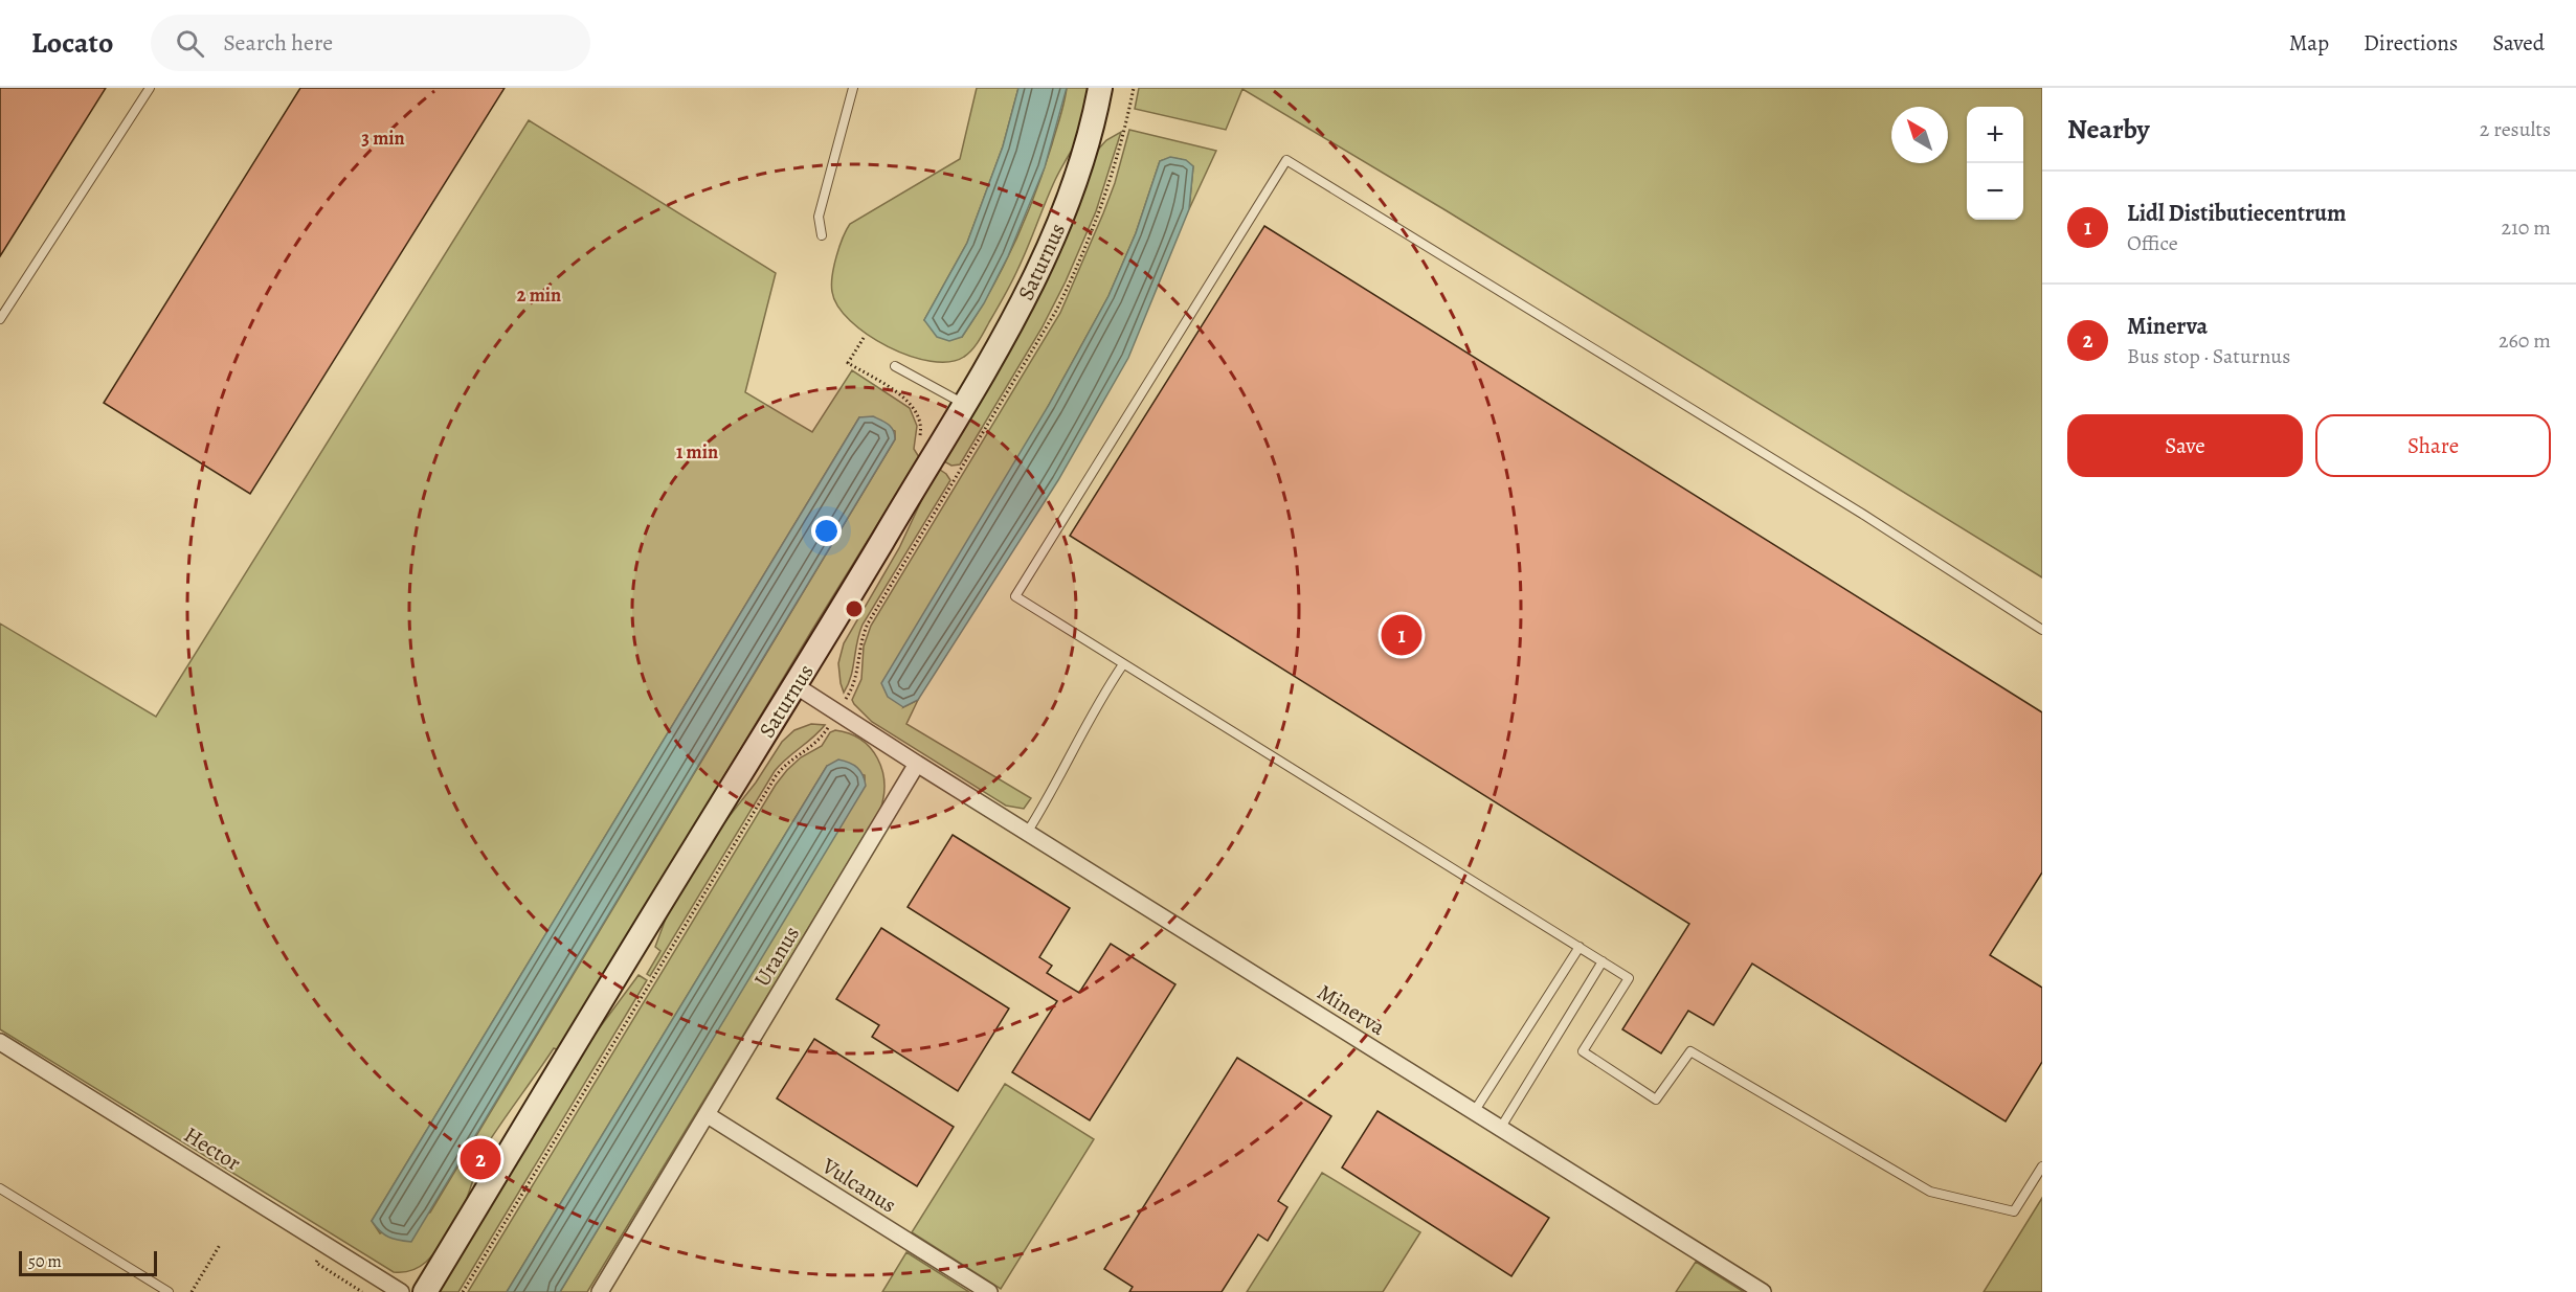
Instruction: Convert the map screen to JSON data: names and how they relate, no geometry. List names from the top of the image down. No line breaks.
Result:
{"streets":{"main road":["Saturnus"],"street":["Uranus","Minerva","Hector","Vulcanus"]},"crossings":[["Uranus","Minerva"],["Uranus","Vulcanus"]],"scale_bar":"50 m","north":"top left","page":{"header":"Locato","search":"Search here","nav":["Map","Directions","Saved"],"heading":["Nearby","2 results"],"map_buttons":["+","−"],"list":[{"mark":"1","name":"Lidl Distibutiecentrum","note":"Office","value":"210 m"},{"mark":"2","name":"Minerva","note":"Bus stop · Saturnus","value":"260 m"}],"buttons":["Save","Share"],"pins":["1","2"],"scale":"50 m"},"rings":["3 min","2 min","1 min"]}
